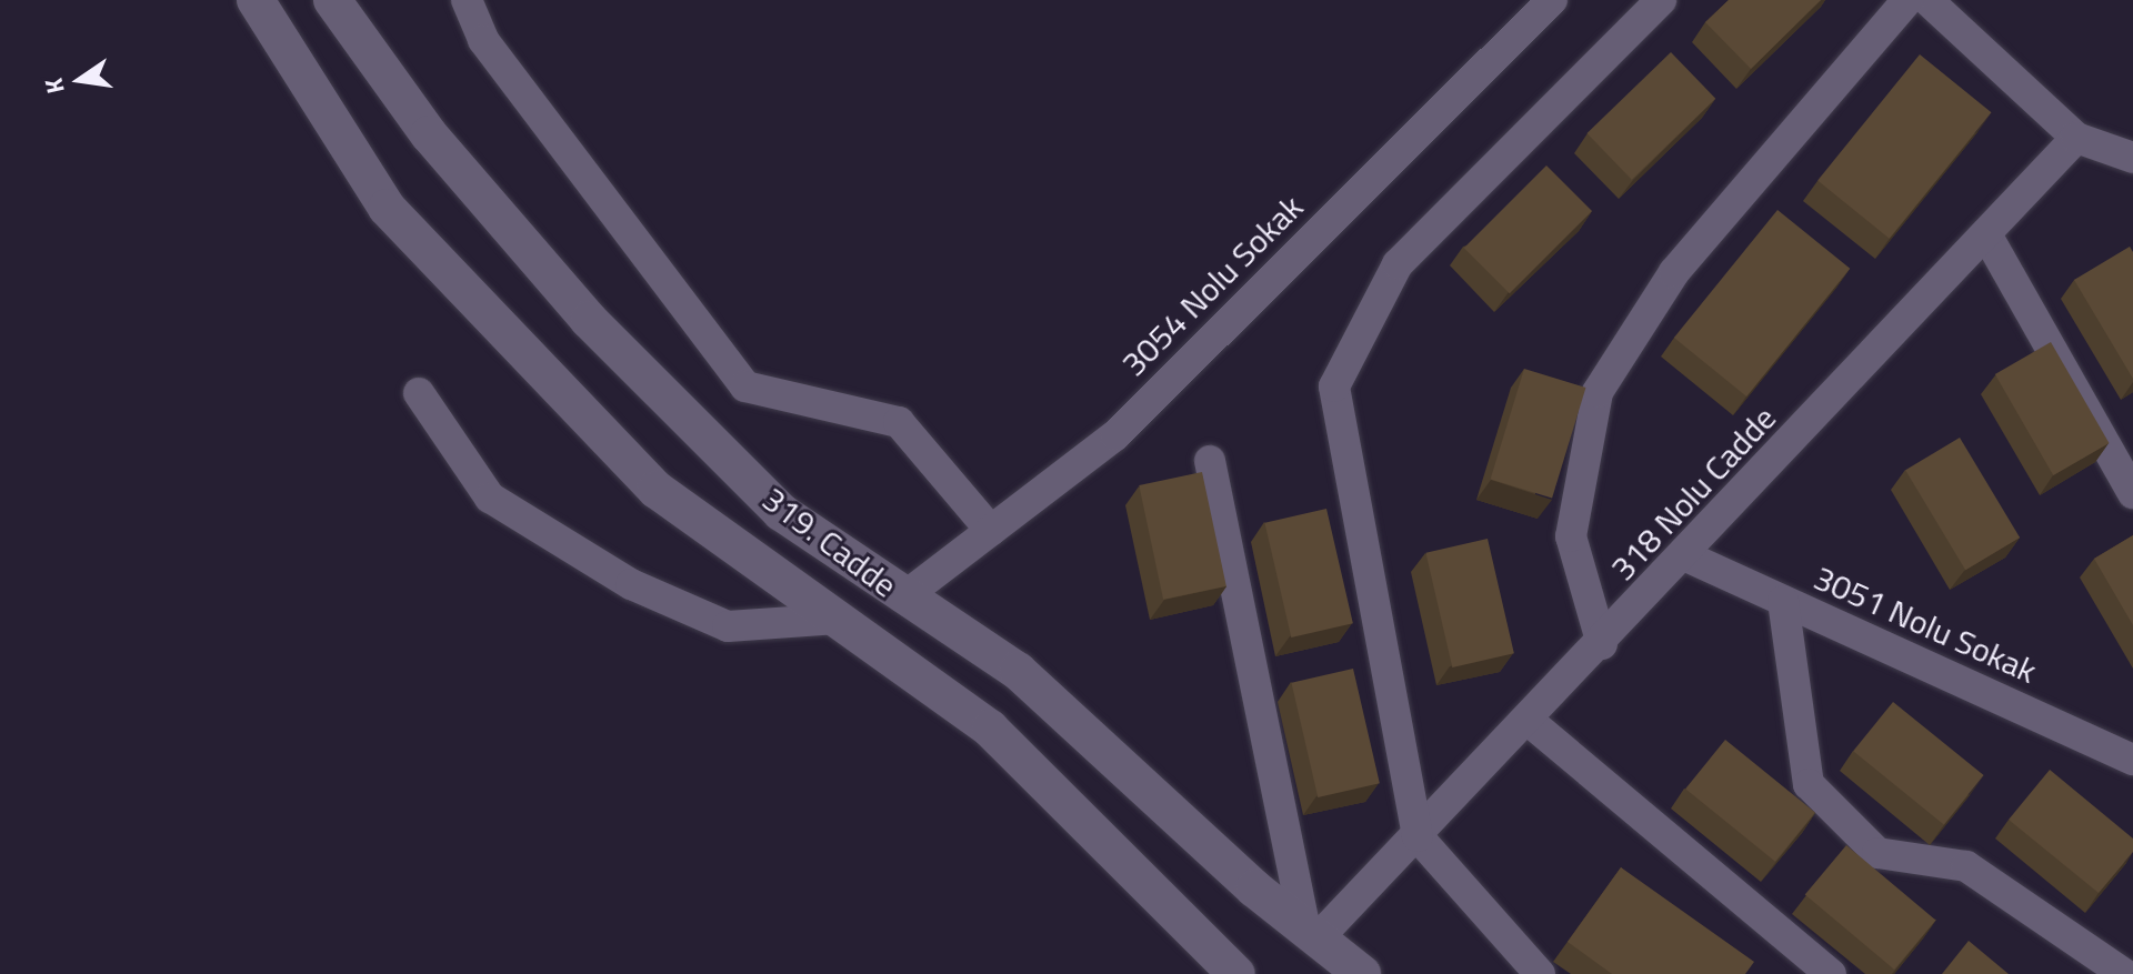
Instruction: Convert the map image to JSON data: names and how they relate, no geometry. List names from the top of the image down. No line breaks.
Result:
{"streets":{"street":["3054 Nolu Sokak","318 Nolu Cadde","319. Cadde","3051 Nolu Sokak"]},"crossings":[["3054 Nolu Sokak","319. Cadde"],["318 Nolu Cadde","319. Cadde"],["318 Nolu Cadde","3051 Nolu Sokak"]],"north":"left"}
